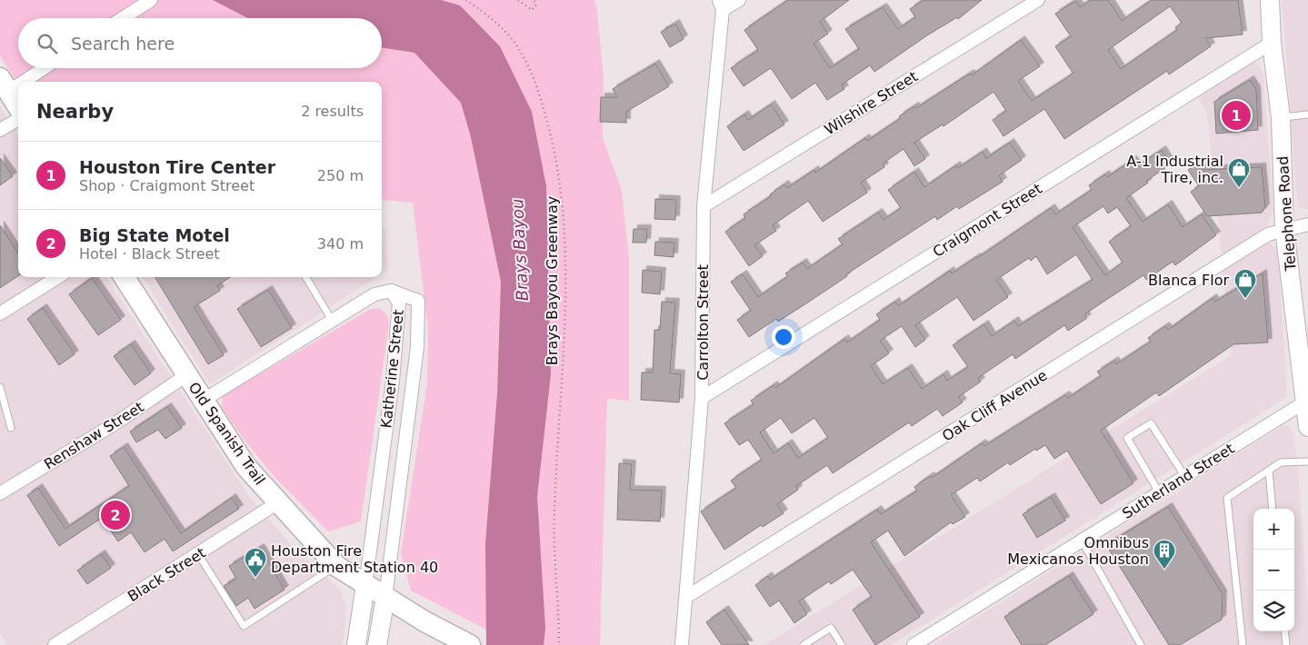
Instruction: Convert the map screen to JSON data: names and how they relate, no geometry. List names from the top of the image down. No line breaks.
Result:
{"streets":{"main road":["Telephone Road","Old Spanish Trail"],"street":["Wilshire Street","Craigmont Street","Carrolton Street","Katherine Street","Oak Cliff Avenue","Renshaw Street","Sutherland Street","Black Street"],"path":["Brays Bayou Greenway"]},"crossings":[["Wilshire Street","Carrolton Street"],["Telephone Road","Craigmont Street"],["Telephone Road","Oak Cliff Avenue"],["Telephone Road","Sutherland Street"],["Craigmont Street","Carrolton Street"],["Carrolton Street","Oak Cliff Avenue"],["Katherine Street","Old Spanish Trail"],["Old Spanish Trail","Renshaw Street"],["Old Spanish Trail","Black Street"]],"water":["Brays Bayou"],"places":{"shop":["A-1 Industrial Tire, inc.","Blanca Flor"],"building":["Omnibus Mexicanos Houston"],"public building":["Houston Fire Department Station 40"]},"page":{"search":"Search here","heading":["Nearby","2 results"],"pins":["1","2"],"list":[{"mark":"1","name":"Houston Tire Center","note":"Shop · Craigmont Street","value":"250 m"},{"mark":"2","name":"Big State Motel","note":"Hotel · Black Street","value":"340 m"}],"map_buttons":["+","−"]}}
